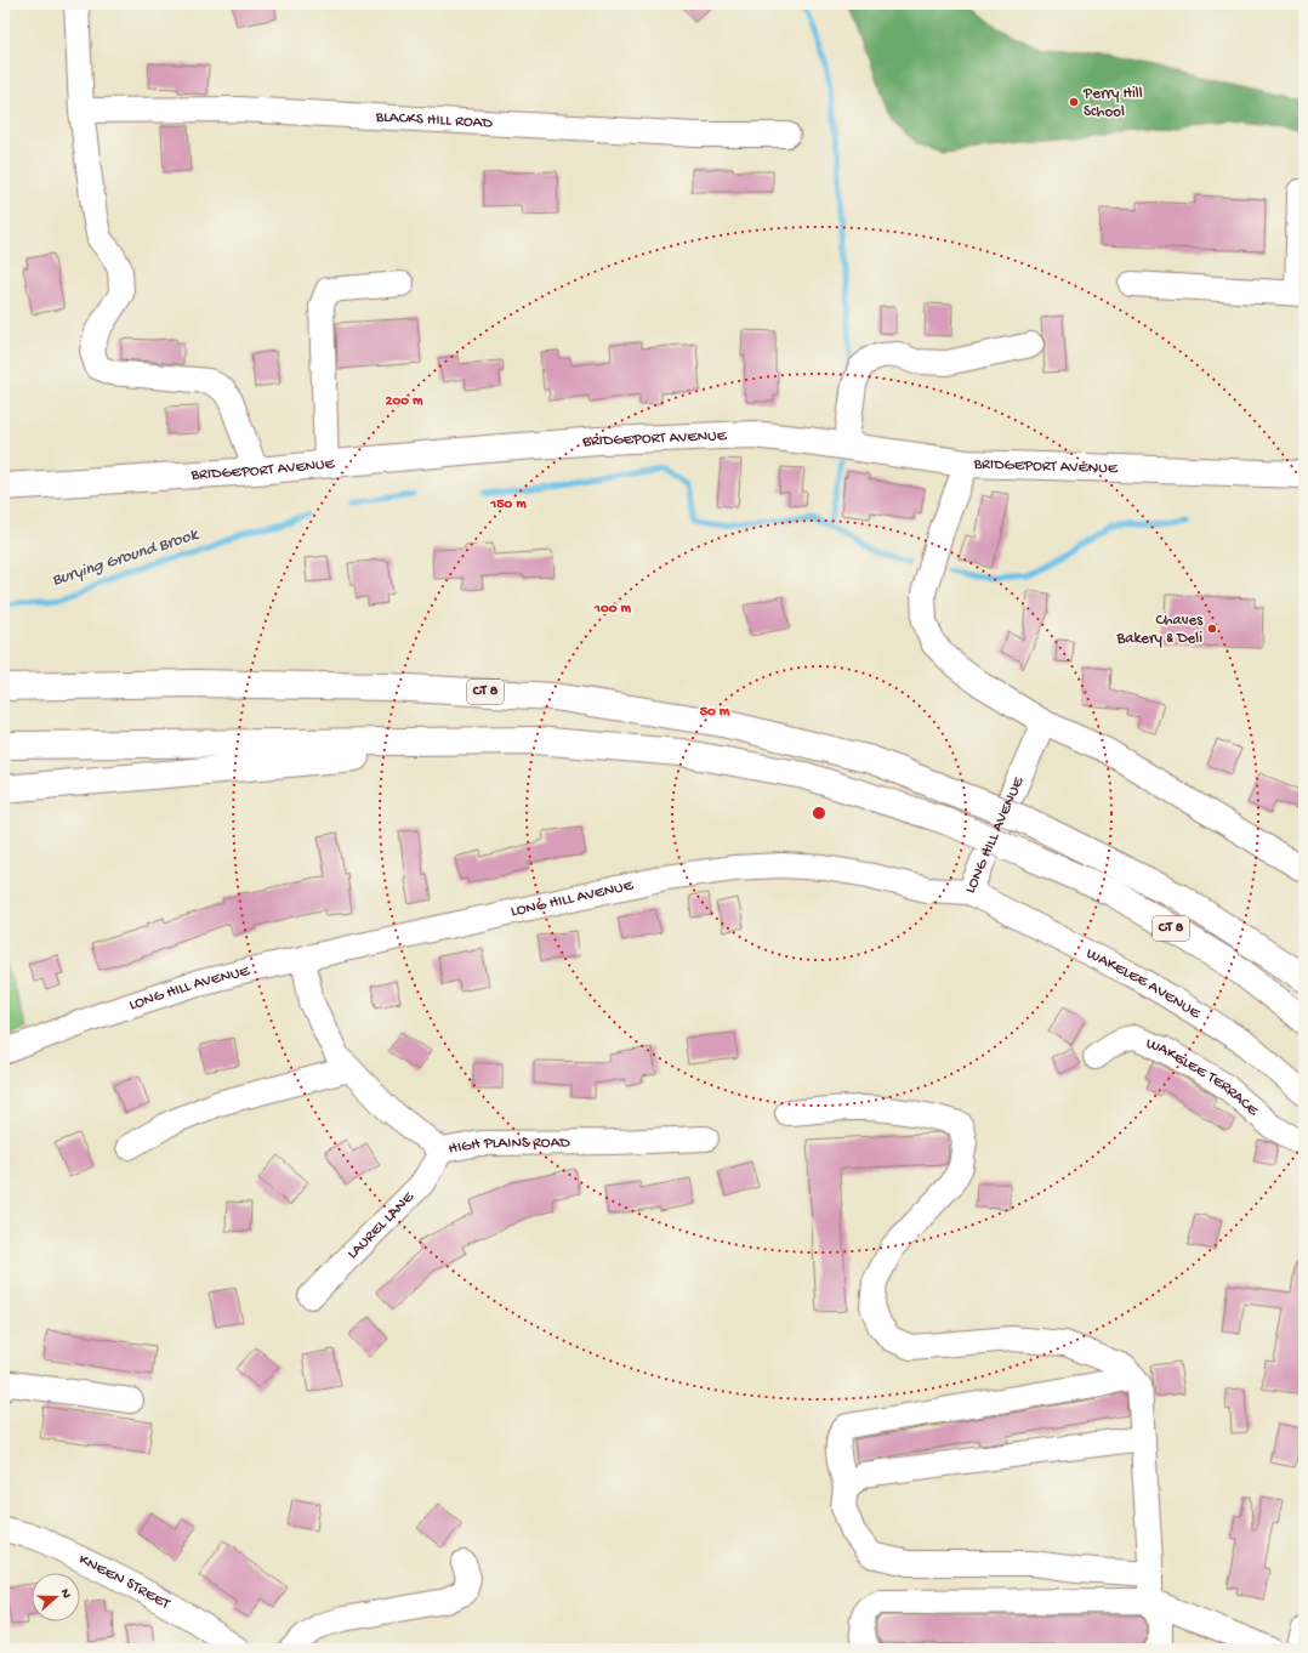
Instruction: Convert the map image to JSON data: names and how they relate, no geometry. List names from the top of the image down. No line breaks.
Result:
{"streets":{"main road":["BRIDGEPORT AVENUE","CT 8"],"street":["BLACKS HILL ROAD","LONG HILL AVENUE","WAKELEE AVENUE","WAKELEE TERRACE","HIGH PLAINS ROAD","LAUREL LANE","KNEEN STREET"]},"crossings":[["LONG HILL AVENUE","WAKELEE AVENUE"],["LONG HILL AVENUE","HIGH PLAINS ROAD"],["HIGH PLAINS ROAD","LAUREL LANE"]],"water":["Burying Ground Brook"],"places":["Perry Hill School","Chaves Bakery & Deli"],"north":"right","rings":["200 m","150 m","100 m","50 m"]}
